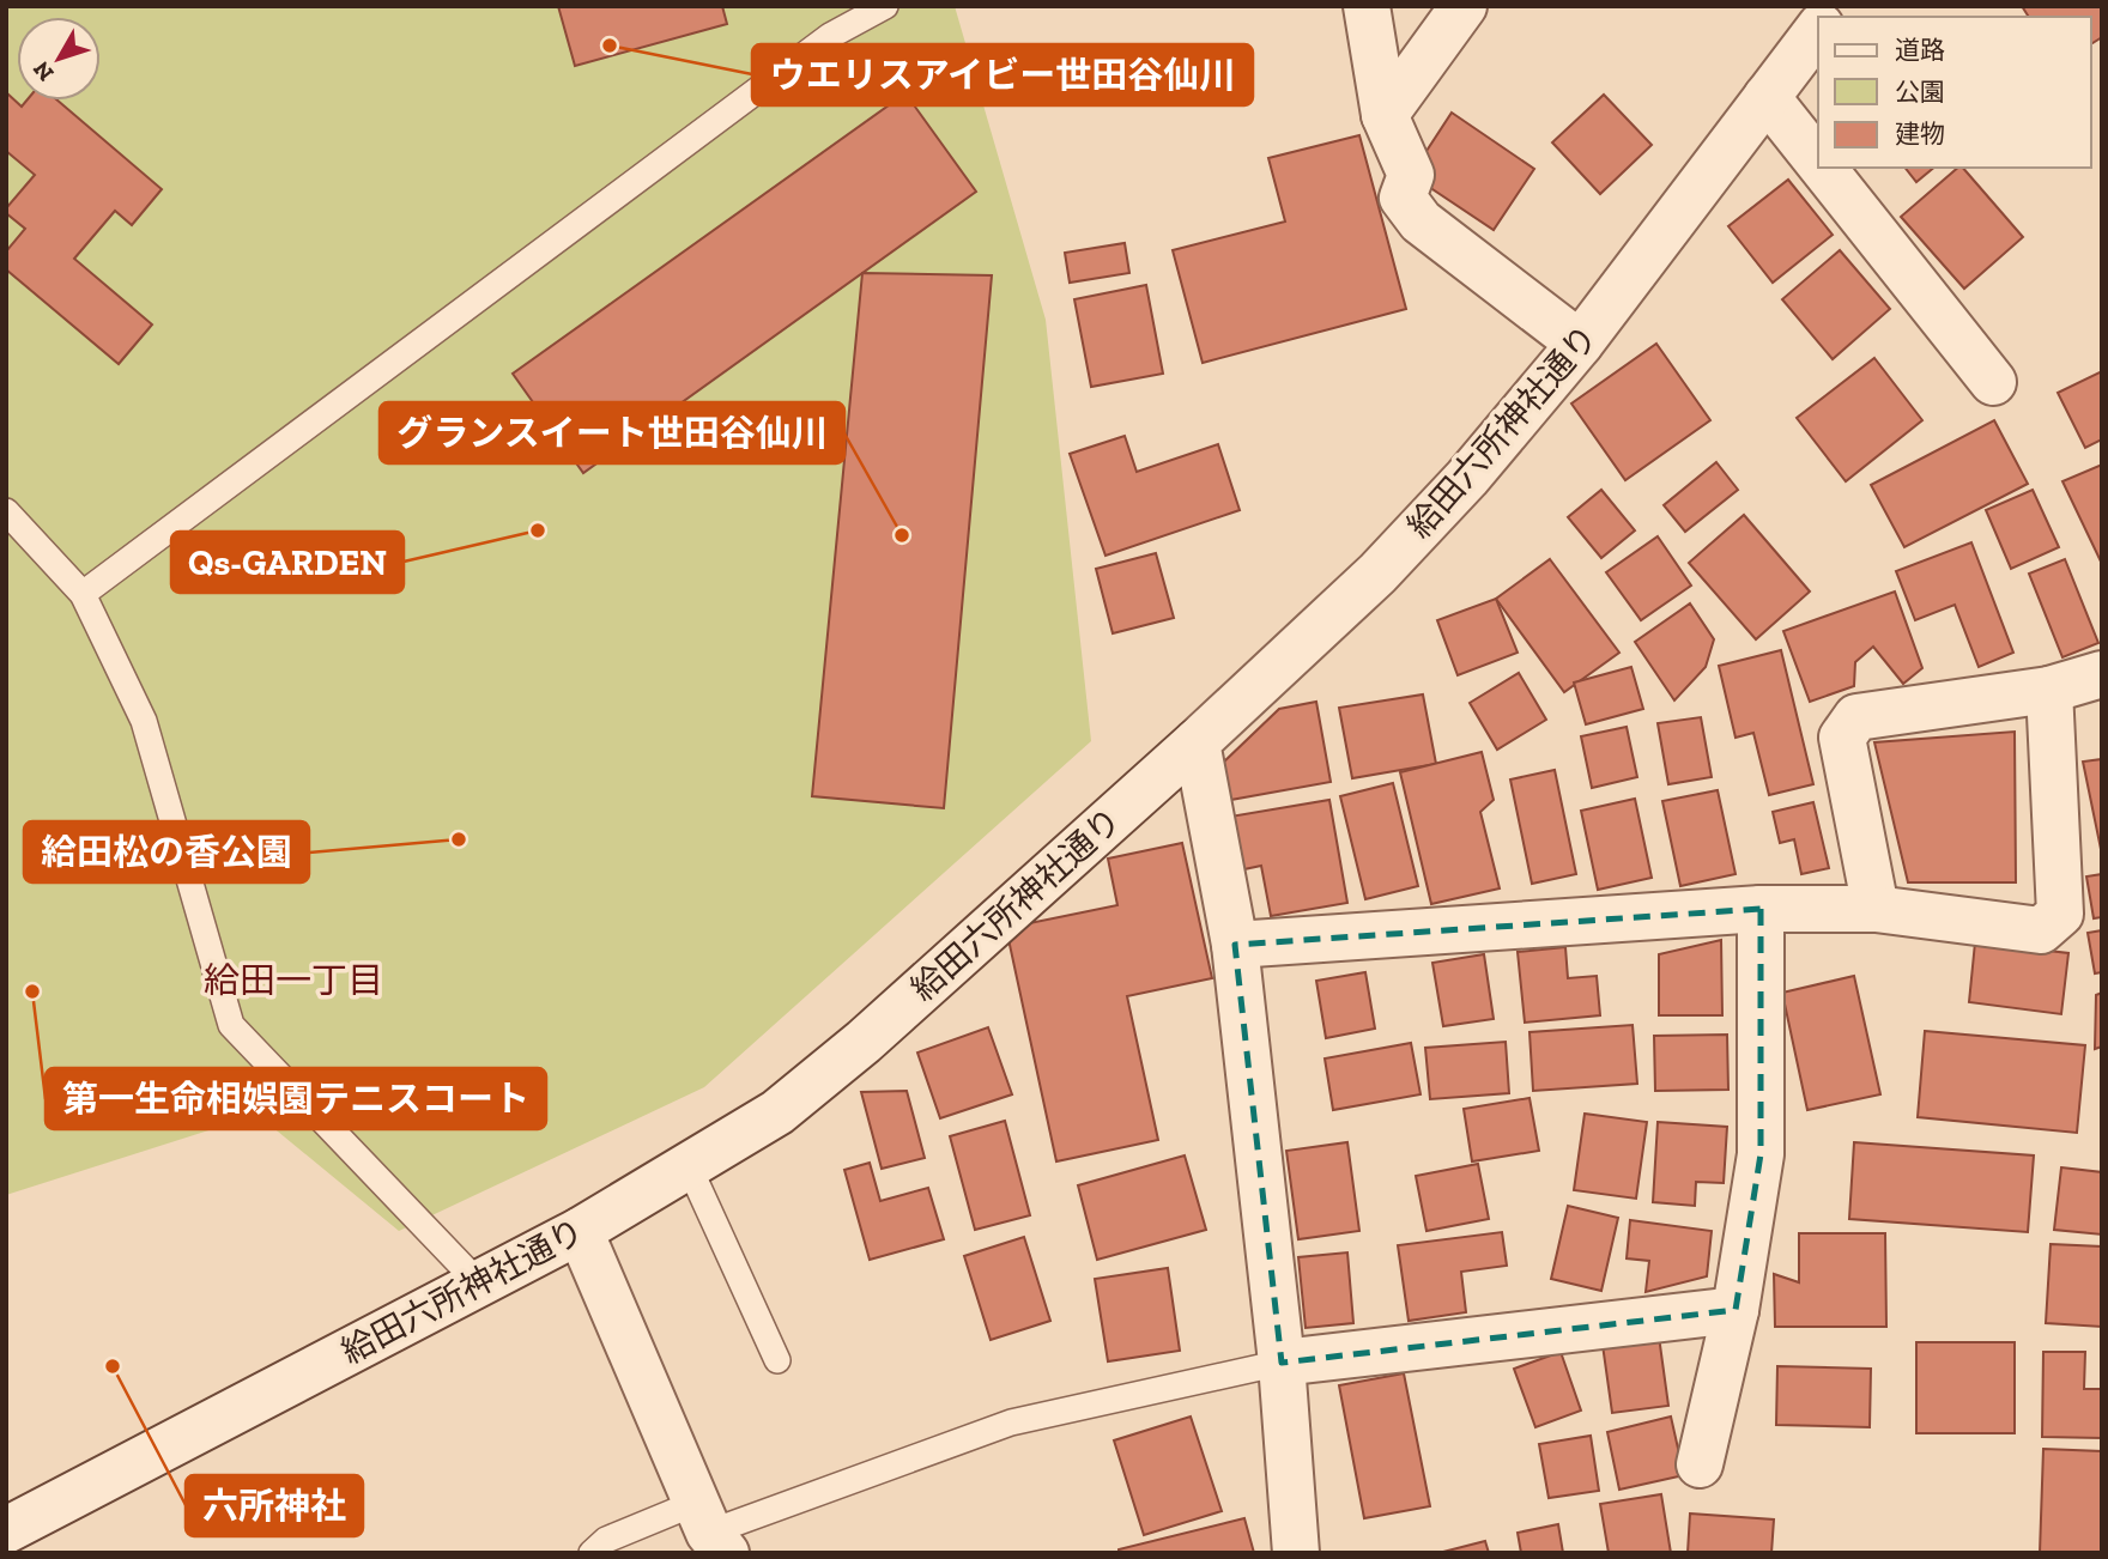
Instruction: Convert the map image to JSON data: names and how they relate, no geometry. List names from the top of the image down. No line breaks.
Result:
{"streets":{"street":["給田六所神社通り"]},"districts":["給田一丁目"],"places":["ウエリスアイビー世田谷仙川","Qs-GARDEN","グランスイート世田谷仙川","給田松の香公園","第一生命相娯園テニスコート","六所神社"],"legend":["道路","公園","建物"],"north":"bottom left"}
